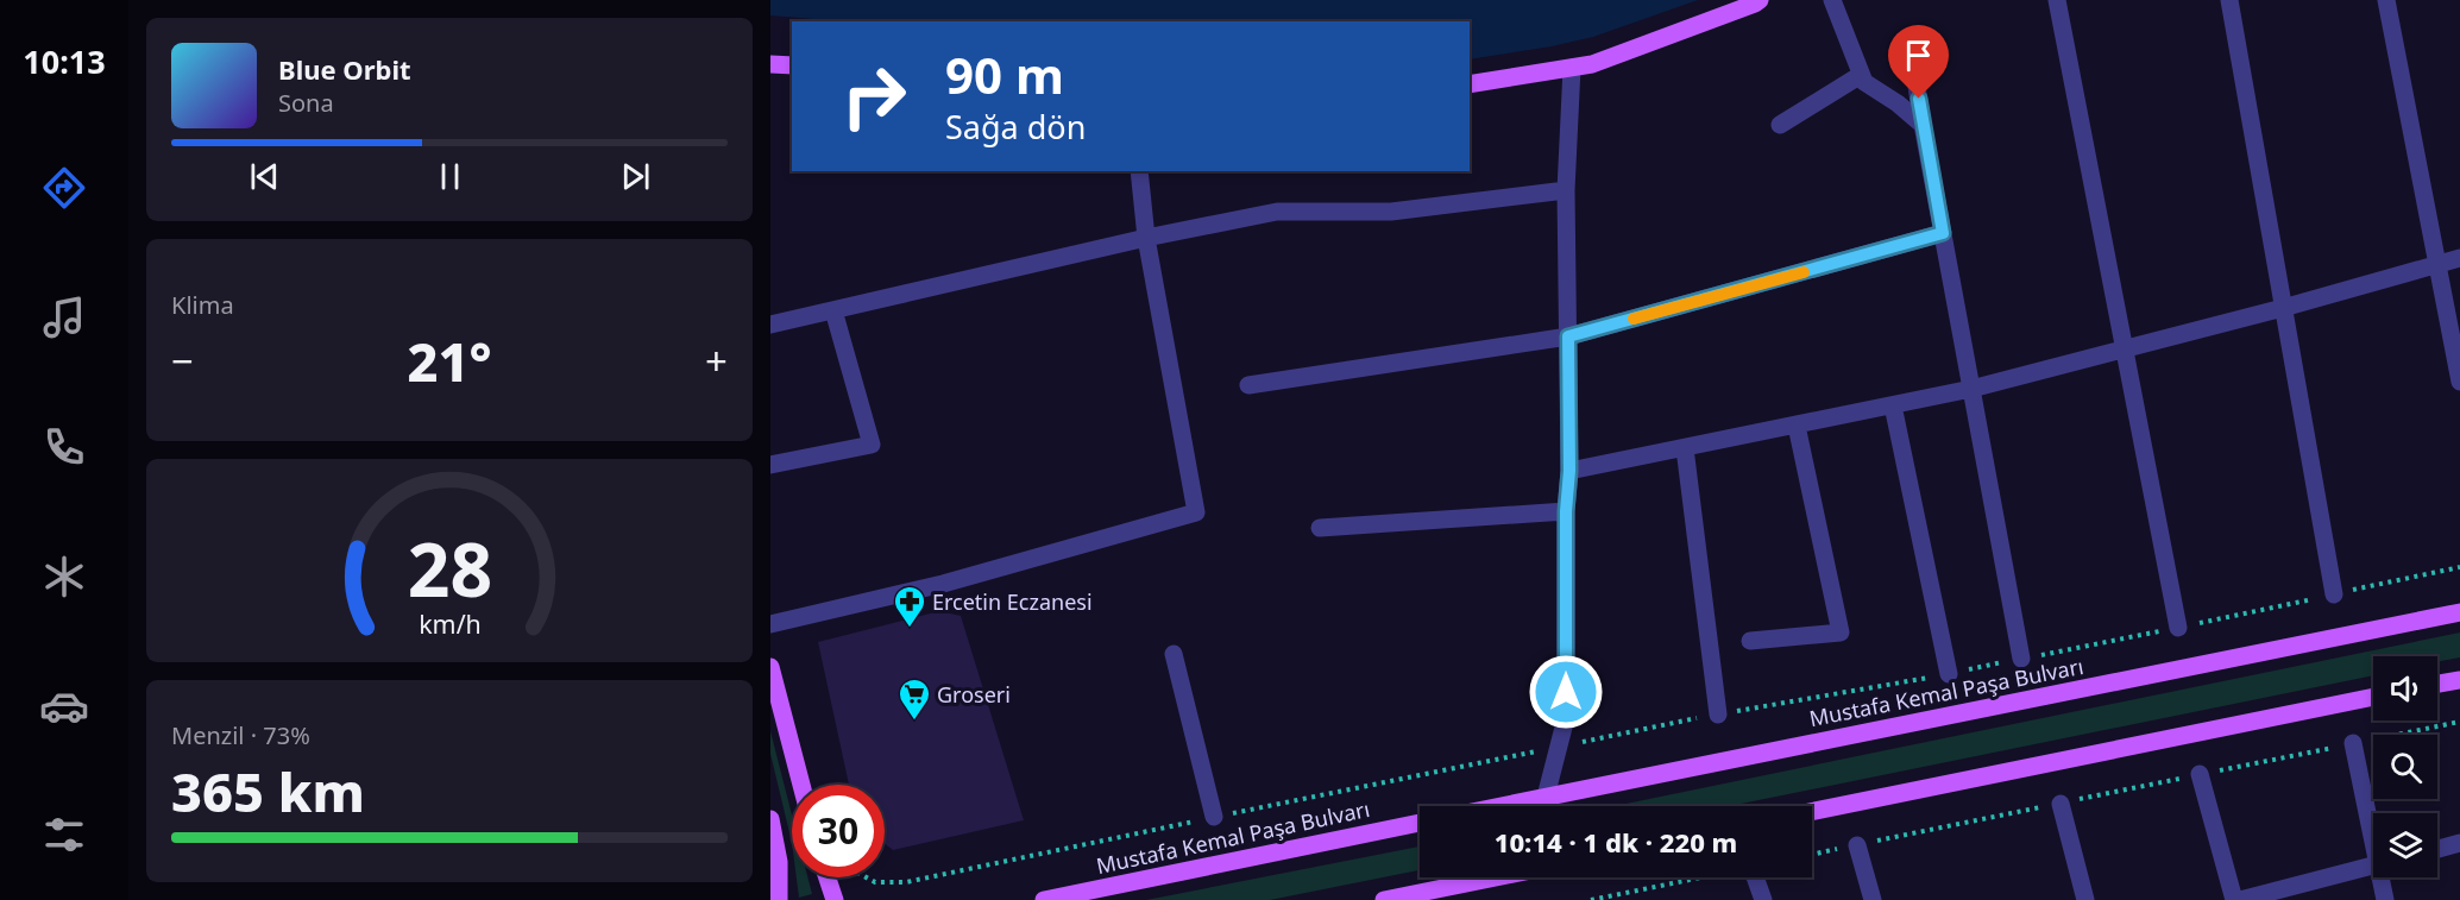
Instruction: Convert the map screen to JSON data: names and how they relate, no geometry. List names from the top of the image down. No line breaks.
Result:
{"streets":{"main road":["Mustafa Kemal Paşa Bulvarı"]},"places":{"pharmacy":["Ercetin Eczanesi"],"supermarket":["Groseri"]},"page":{"tabs":"10:13","turn":["90 m","Sağa dön"],"song":["Blue Orbit","Sona"],"tile":["Klima",["Menzil · 73%","365 km"]],"heat":["−","21°","+"],"limit":"30","trip":"10:14 · 1 dk · 220 m","gauge":["28","km/h"]}}
